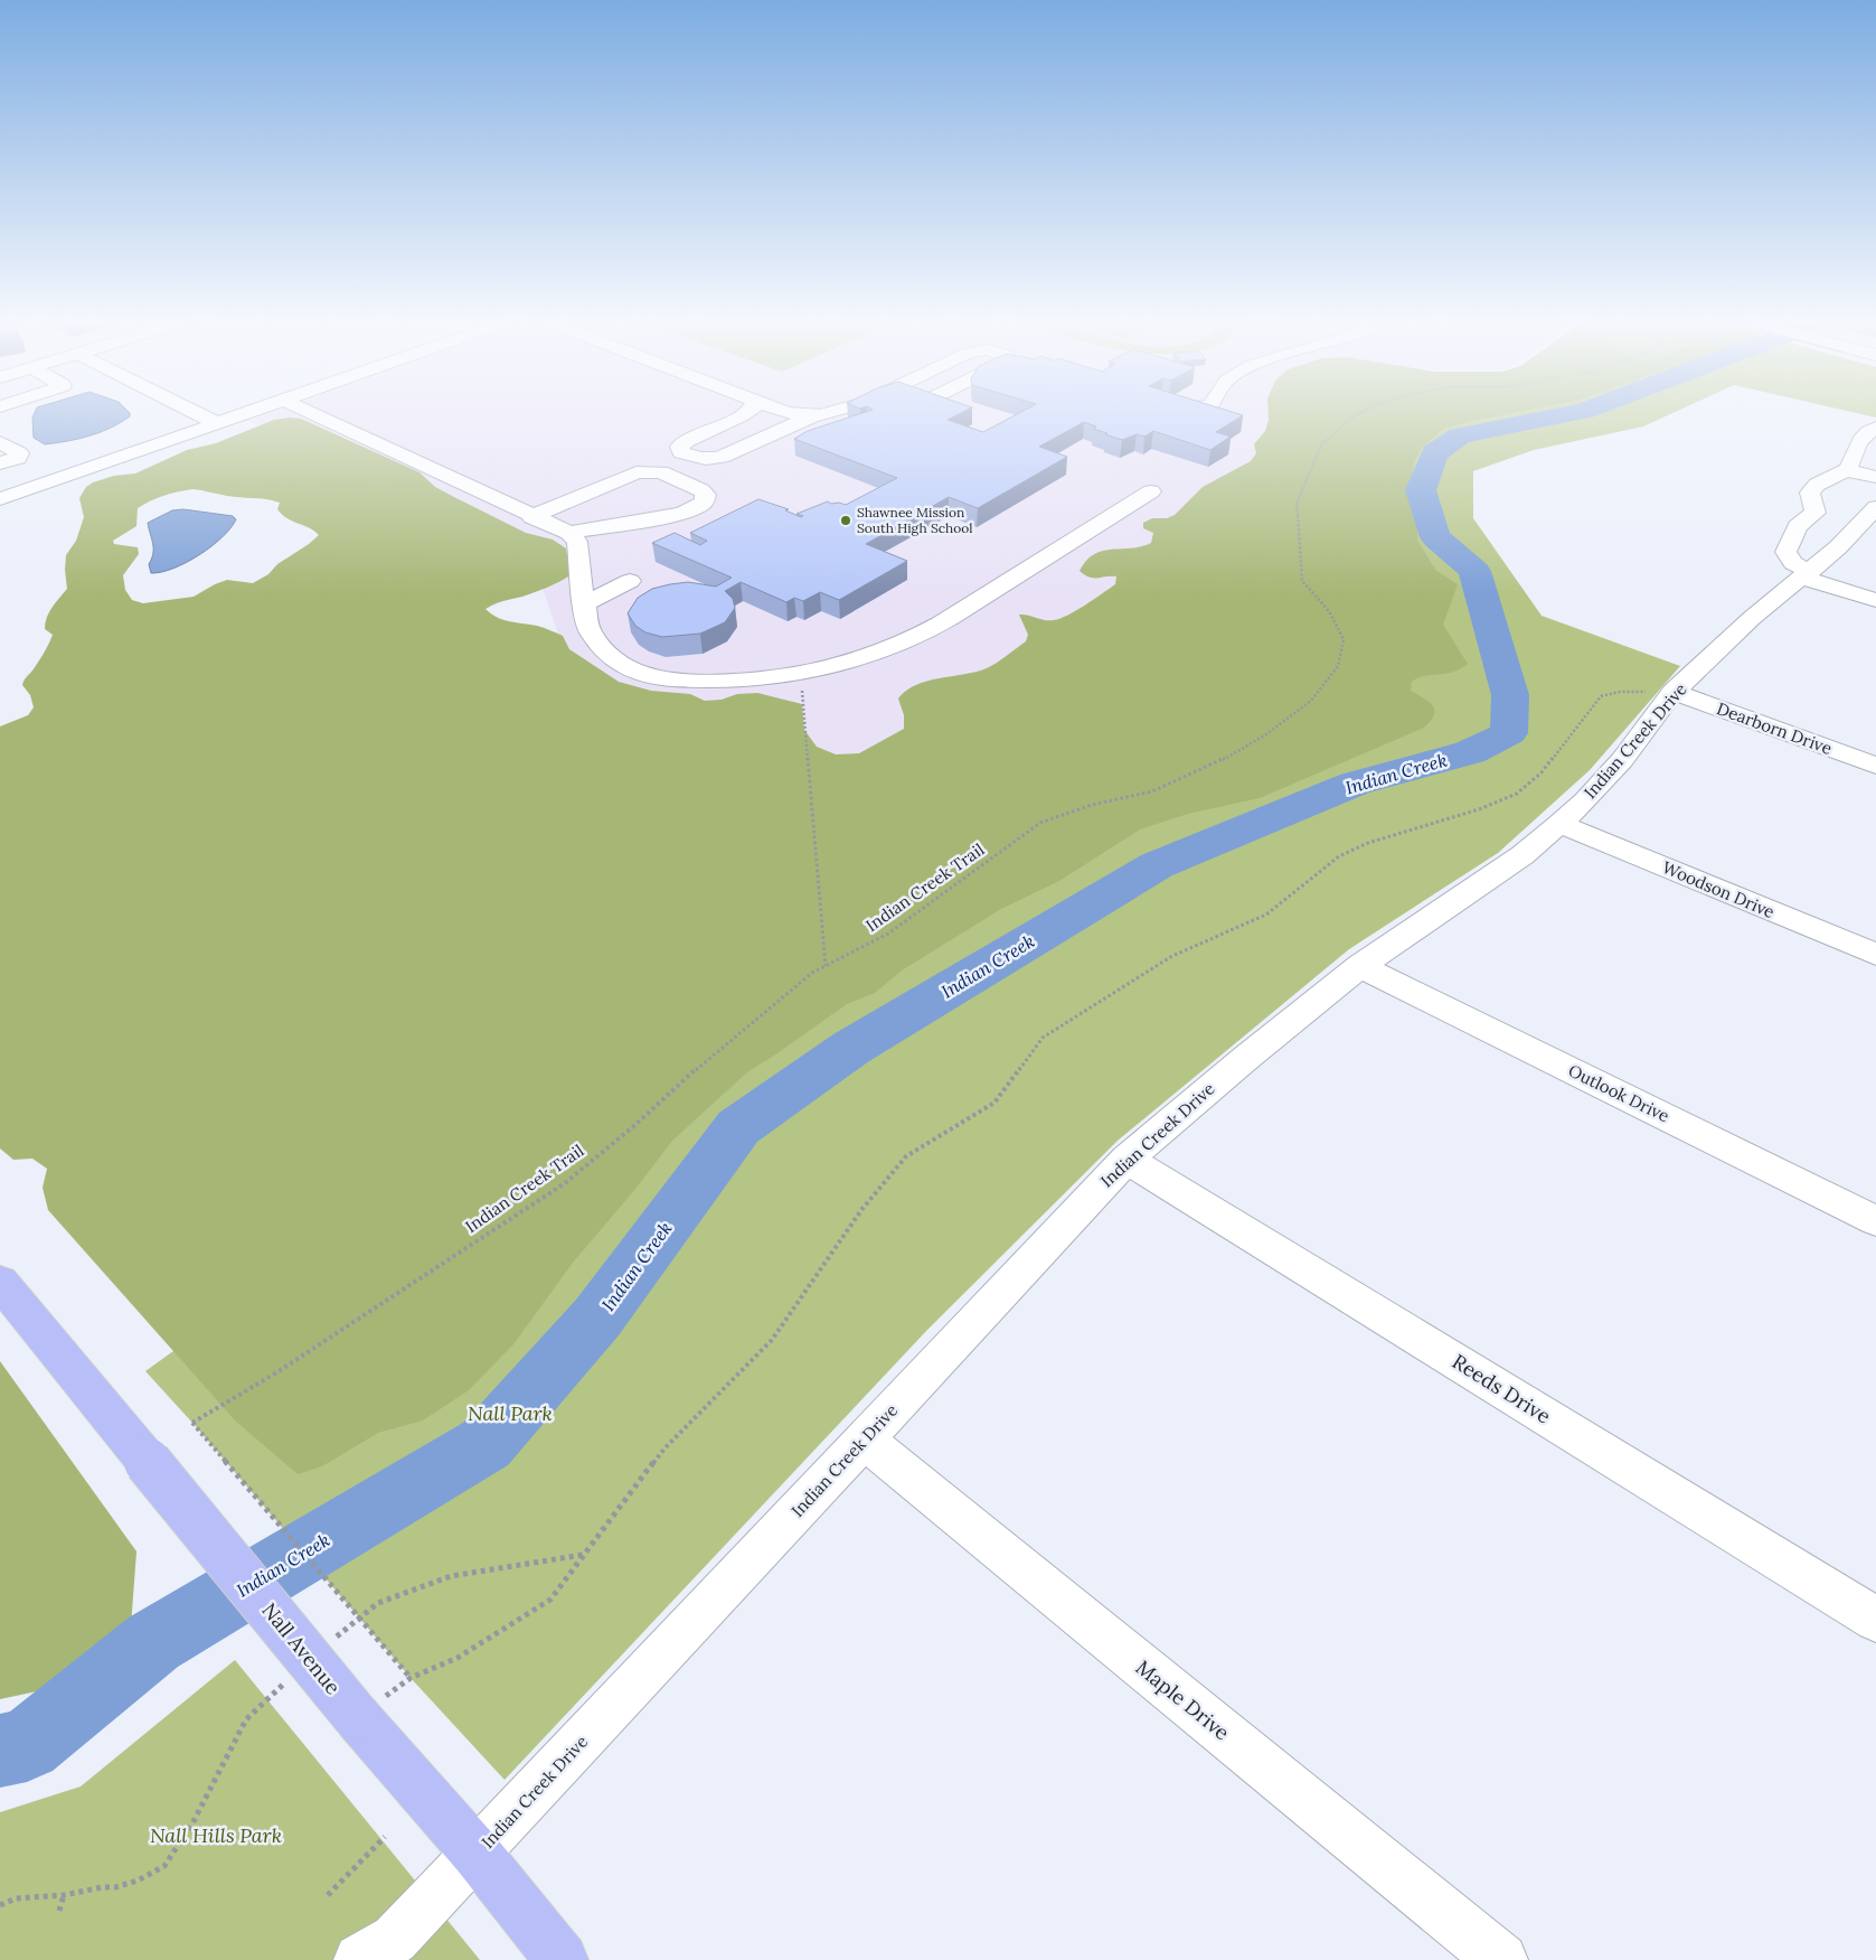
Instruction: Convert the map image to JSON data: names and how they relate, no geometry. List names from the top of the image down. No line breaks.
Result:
{"streets":{"main road":["Nall Avenue"],"street":["Dearborn Drive","Indian Creek Drive","Woodson Drive","Outlook Drive","Reeds Drive","Maple Drive"],"path":["Indian Creek Trail"]},"crossings":[["Dearborn Drive","Indian Creek Drive"],["Dearborn Drive","Indian Creek Trail"],["Indian Creek Drive","Indian Creek Trail"],["Indian Creek Drive","Woodson Drive"],["Indian Creek Drive","Outlook Drive"],["Indian Creek Drive","Reeds Drive"],["Indian Creek Drive","Nall Avenue"],["Indian Creek Drive","Maple Drive"]],"water":["Indian Creek"],"parks":["Nall Park","Nall Hills Park"],"places":["Shawnee Mission South High School"]}
